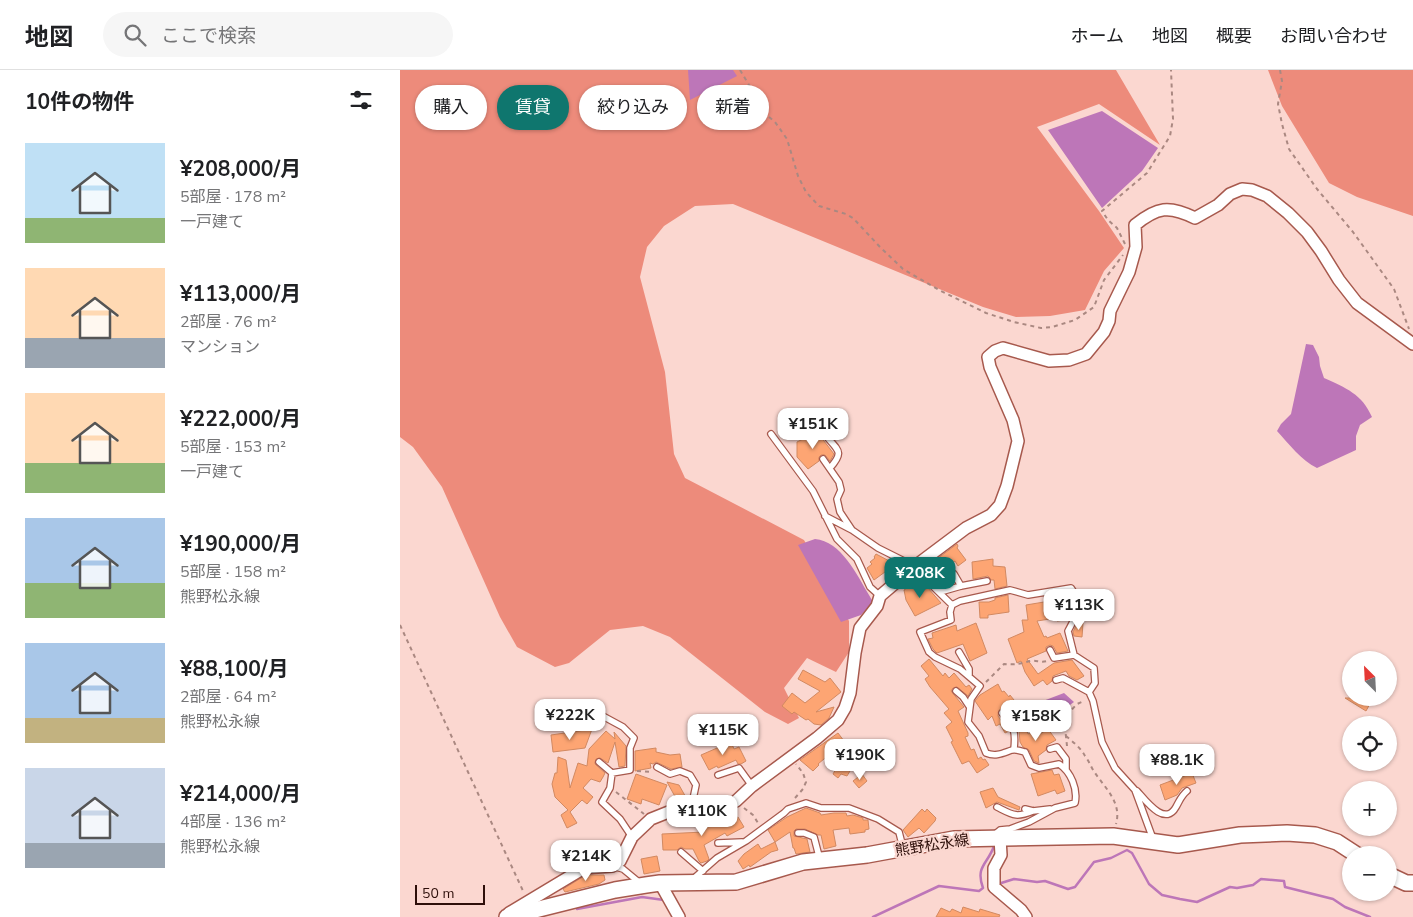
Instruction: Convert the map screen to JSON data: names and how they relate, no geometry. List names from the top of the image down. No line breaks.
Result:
{"streets":{"main road":["熊野松永線"]},"scale_bar":"50 m","north":"top left","page":{"header":"地図","search":"ここで検索","nav":["ホーム","地図","概要","お問い合わせ"],"heading":"10件の物件","chip":["購入","賃貸","絞り込み","新着"],"list":[{"name":"¥208,000/月","note":"5部屋 · 178 m² · 一戸建て"},{"name":"¥113,000/月","note":"2部屋 · 76 m² · マンション"},{"name":"¥222,000/月","note":"5部屋 · 153 m² · 一戸建て"},{"name":"¥190,000/月","note":"5部屋 · 158 m² · 熊野松永線"},{"name":"¥88,100/月","note":"2部屋 · 64 m² · 熊野松永線"},{"name":"¥214,000/月","note":"4部屋 · 136 m² · 熊野松永線"}],"price":["¥151K","¥208K","¥113K","¥222K","¥158K","¥115K","¥190K","¥88.1K","¥110K","¥214K"],"map_buttons":["+","−"],"scale":"50 m"}}
